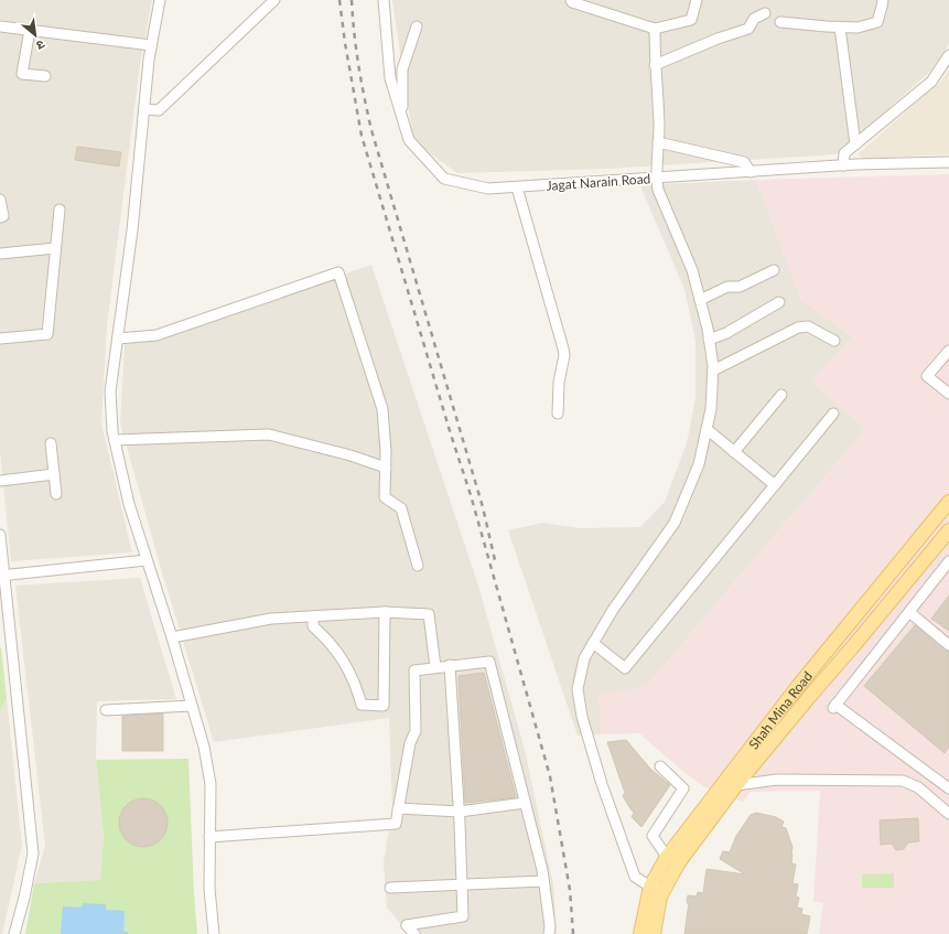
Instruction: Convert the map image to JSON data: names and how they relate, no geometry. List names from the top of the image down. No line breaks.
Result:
{"streets":{"main road":["Shah Mina Road"],"street":["Jagat Narain Road"]},"north":"bottom right"}
